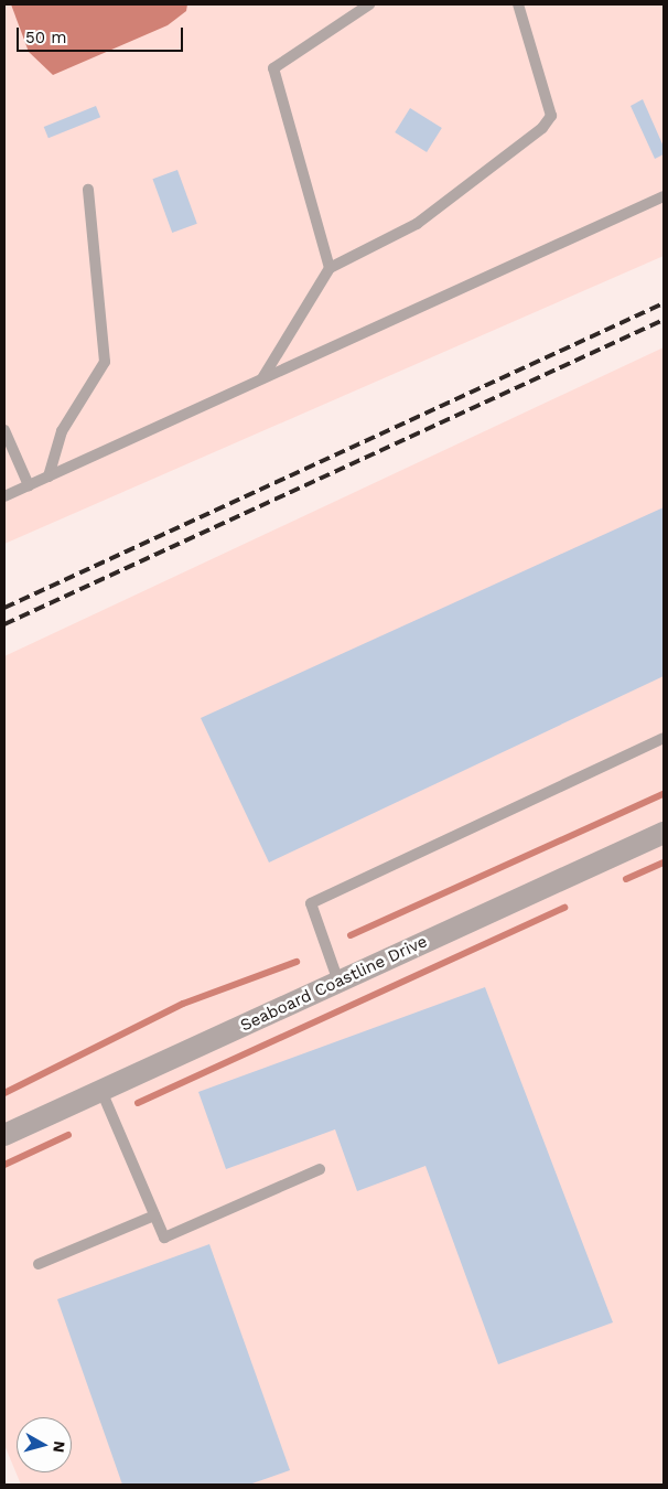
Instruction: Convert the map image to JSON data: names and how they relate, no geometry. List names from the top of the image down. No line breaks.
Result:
{"streets":{"street":["Seaboard Coastline Drive"]},"scale_bar":"50 m","north":"right"}
